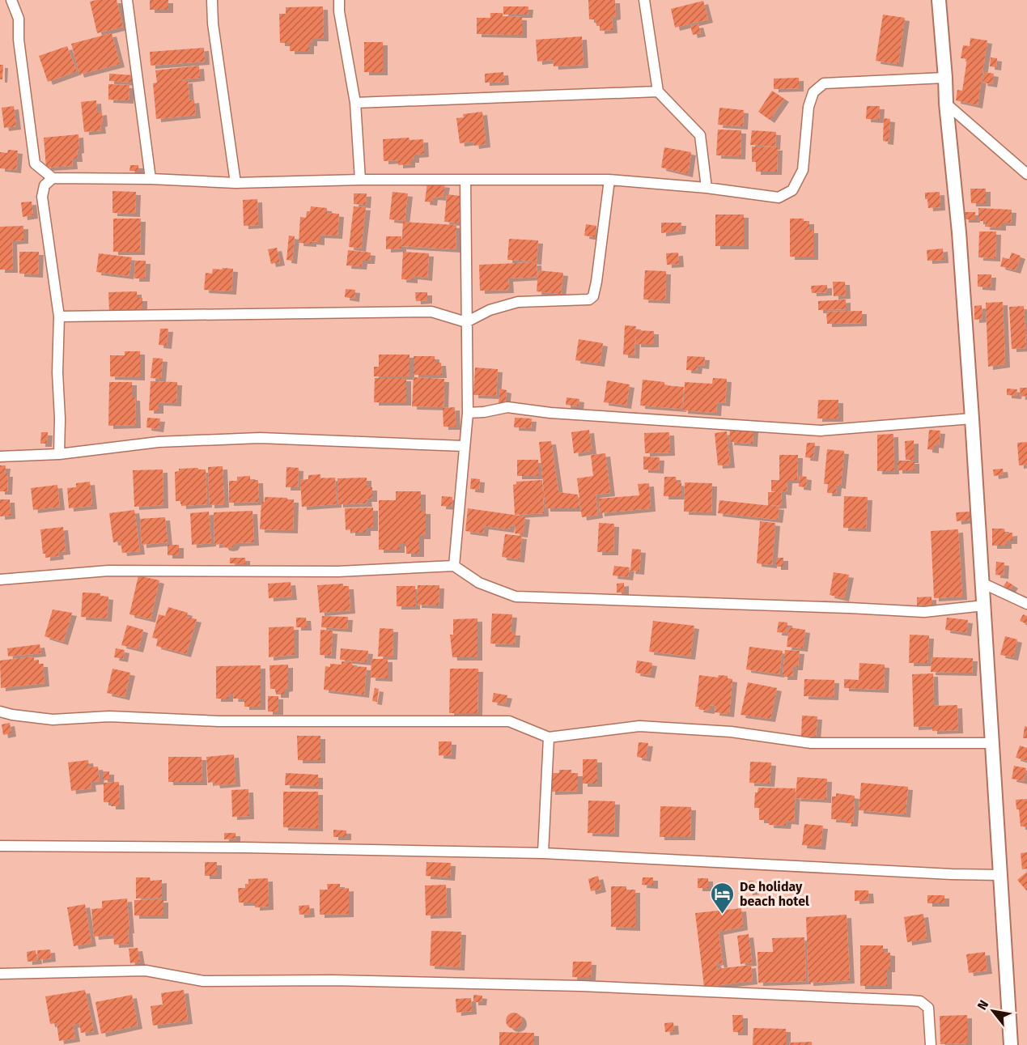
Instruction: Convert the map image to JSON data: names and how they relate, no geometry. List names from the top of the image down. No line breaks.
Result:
{"places":{"hotel":["De holiday beach hotel"]},"north":"top left"}
